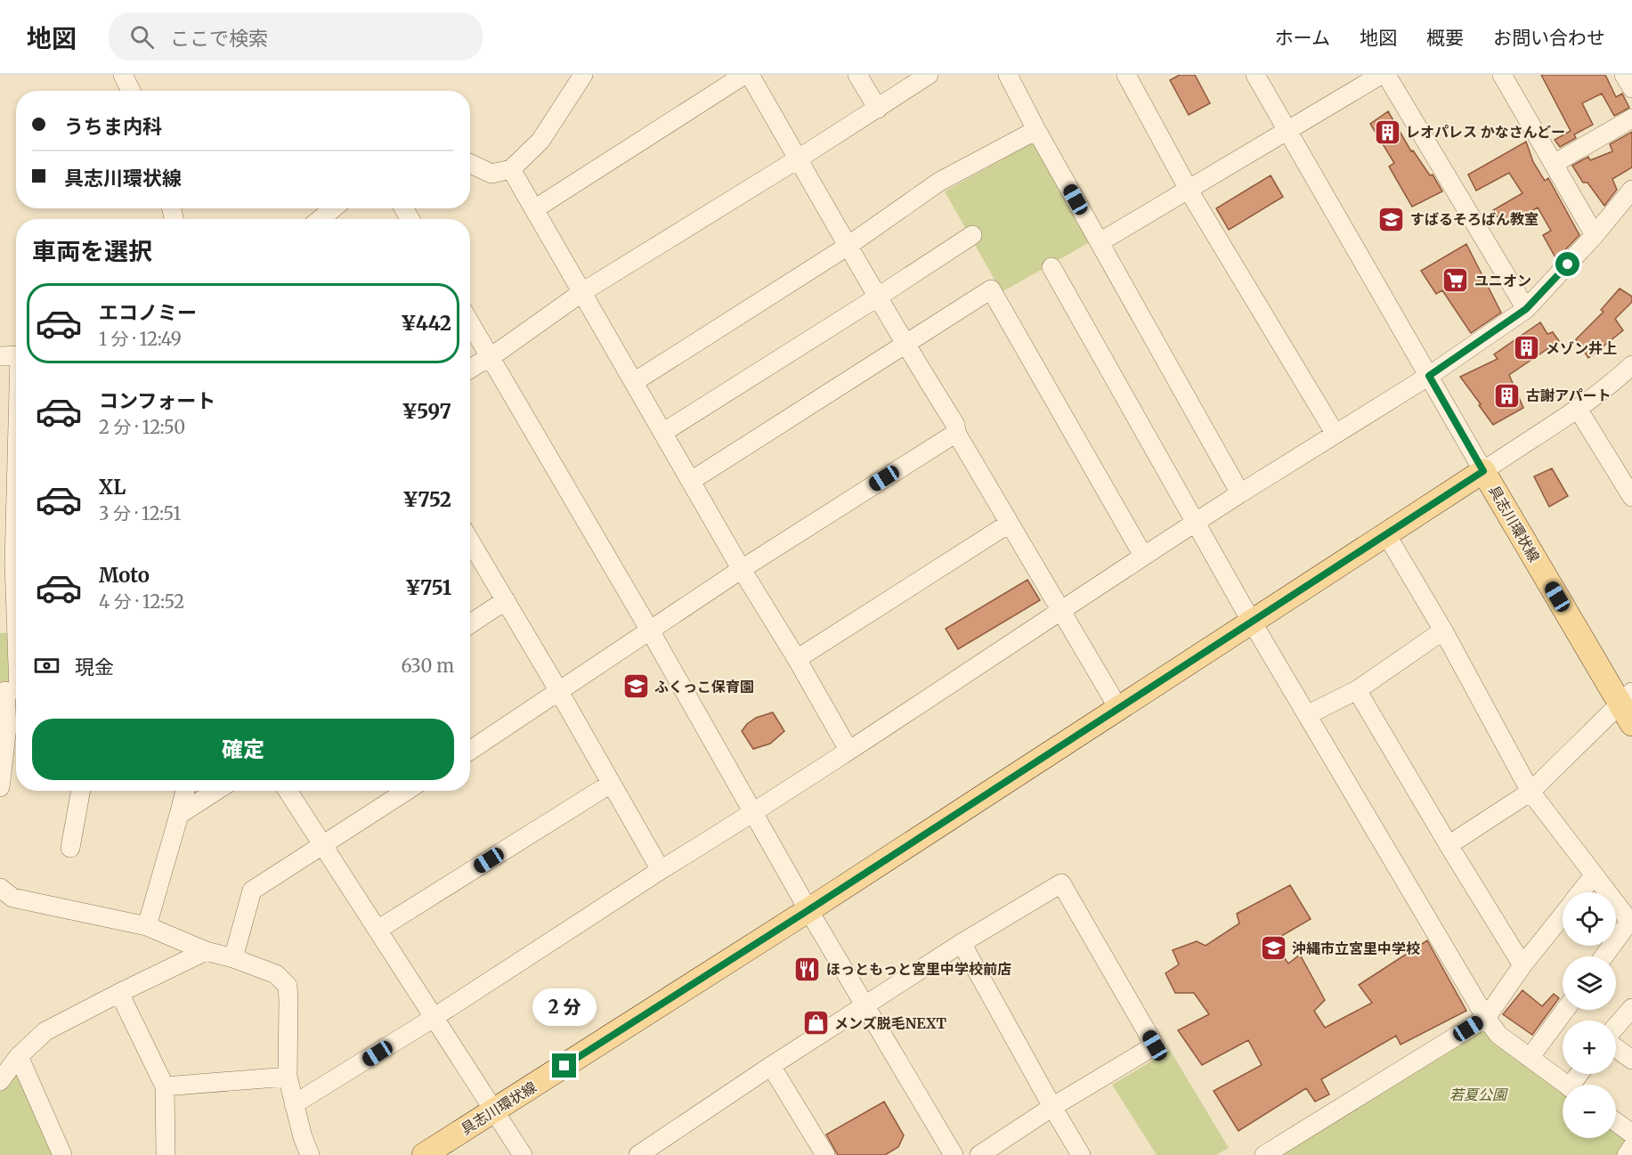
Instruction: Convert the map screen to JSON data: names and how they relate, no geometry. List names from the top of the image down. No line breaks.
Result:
{"streets":{"main road":["具志川環状線"]},"parks":["若夏公園"],"places":{"building":["レオパレス かなさんどー","メゾン井上","古謝アパート"],"school or university":["すばるそろばん教室","ふくっこ保育園","沖縄市立宮里中学校"],"supermarket":["ユニオン"],"restaurant":["ほっともっと宮里中学校前店"],"shop":["メンズ脱毛NEXT"]},"page":{"header":"地図","search":"ここで検索","nav":["ホーム","地図","概要","お問い合わせ"],"banner":["うちま内科","具志川環状線"],"heading":"車両を選択","list":[{"name":"エコノミー","note":"1 分 · 12:49","value":"¥442"},{"name":"コンフォート","note":"2 分 · 12:50","value":"¥597"},{"name":"XL","note":"3 分 · 12:51","value":"¥752"},{"name":"Moto","note":"4 分 · 12:52","value":"¥751"}],"pay":["現金","630 m"],"buttons":"確定","map_buttons":["+","−"],"bubble":"2 分"}}
